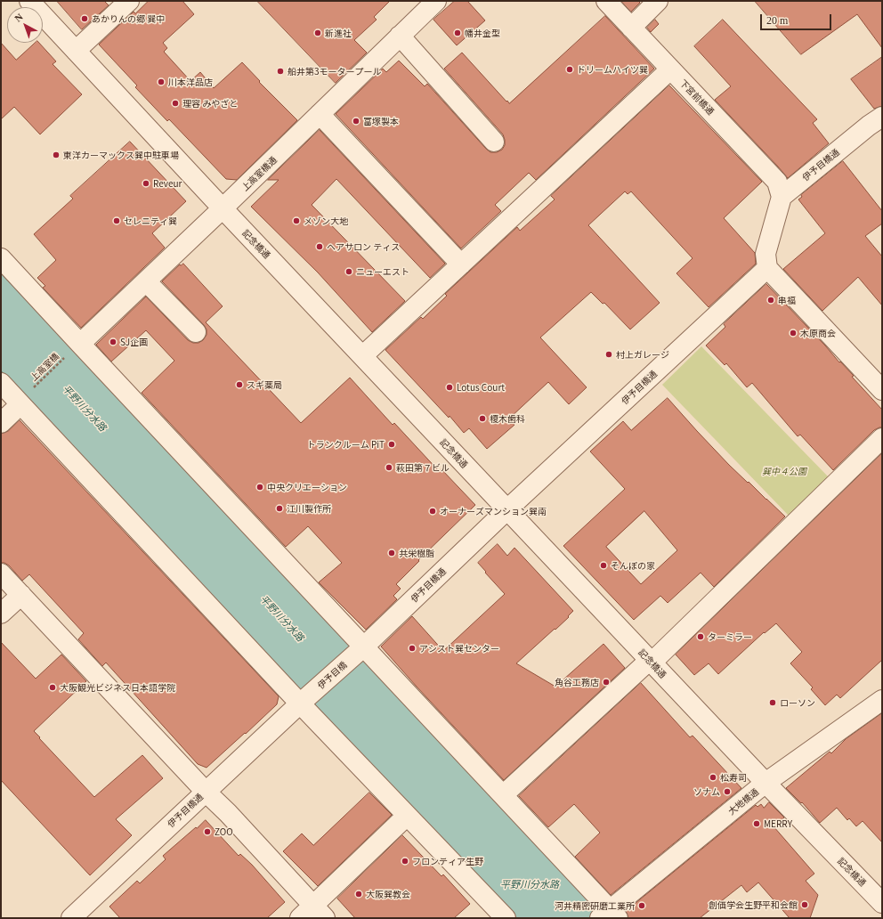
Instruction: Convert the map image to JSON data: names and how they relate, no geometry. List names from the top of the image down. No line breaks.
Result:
{"streets":{"street":["下宮前橋通","伊予目橋通","上高室橋通","記念橋通","伊予目橋","大地橋通"],"path":["上高室橋"]},"crossings":[["下宮前橋通","伊予目橋通"],["伊予目橋通","記念橋通"],["伊予目橋通","伊予目橋"],["上高室橋通","記念橋通"],["上高室橋通","上高室橋"],["記念橋通","大地橋通"]],"water":["平野川分水路"],"parks":["巽中４公園"],"places":["あかりんの郷 巽中","新進社","幡井金型","ドリームハイツ巽","船井第3モータープール","川本洋品店","理容 みやざと","富塚製本","東洋カーマックス巽中駐車場","Reveur","セレニティ巽","メゾン大地","ヘアサロン ティス","ニューエスト","串福","木原商会","SJ企画","村上ガレージ","スギ薬局","Lotus Court","榎木歯科","トランクルーム PiT","萩田第７ビル","中央クリエーション","江川製作所","オーナーズマンション巽南","共栄樹脂","そんぽの家","ターミラー","アシスト巽センター","角谷工務店","大阪観光ビジネス日本語学院","ローソン","松寿司","ソナム","MERRY","ZOO","フロンティア生野","大阪巽教会","創価学会生野平和会館","河井精密研磨工業所"],"scale_bar":"20 m","north":"top left"}
